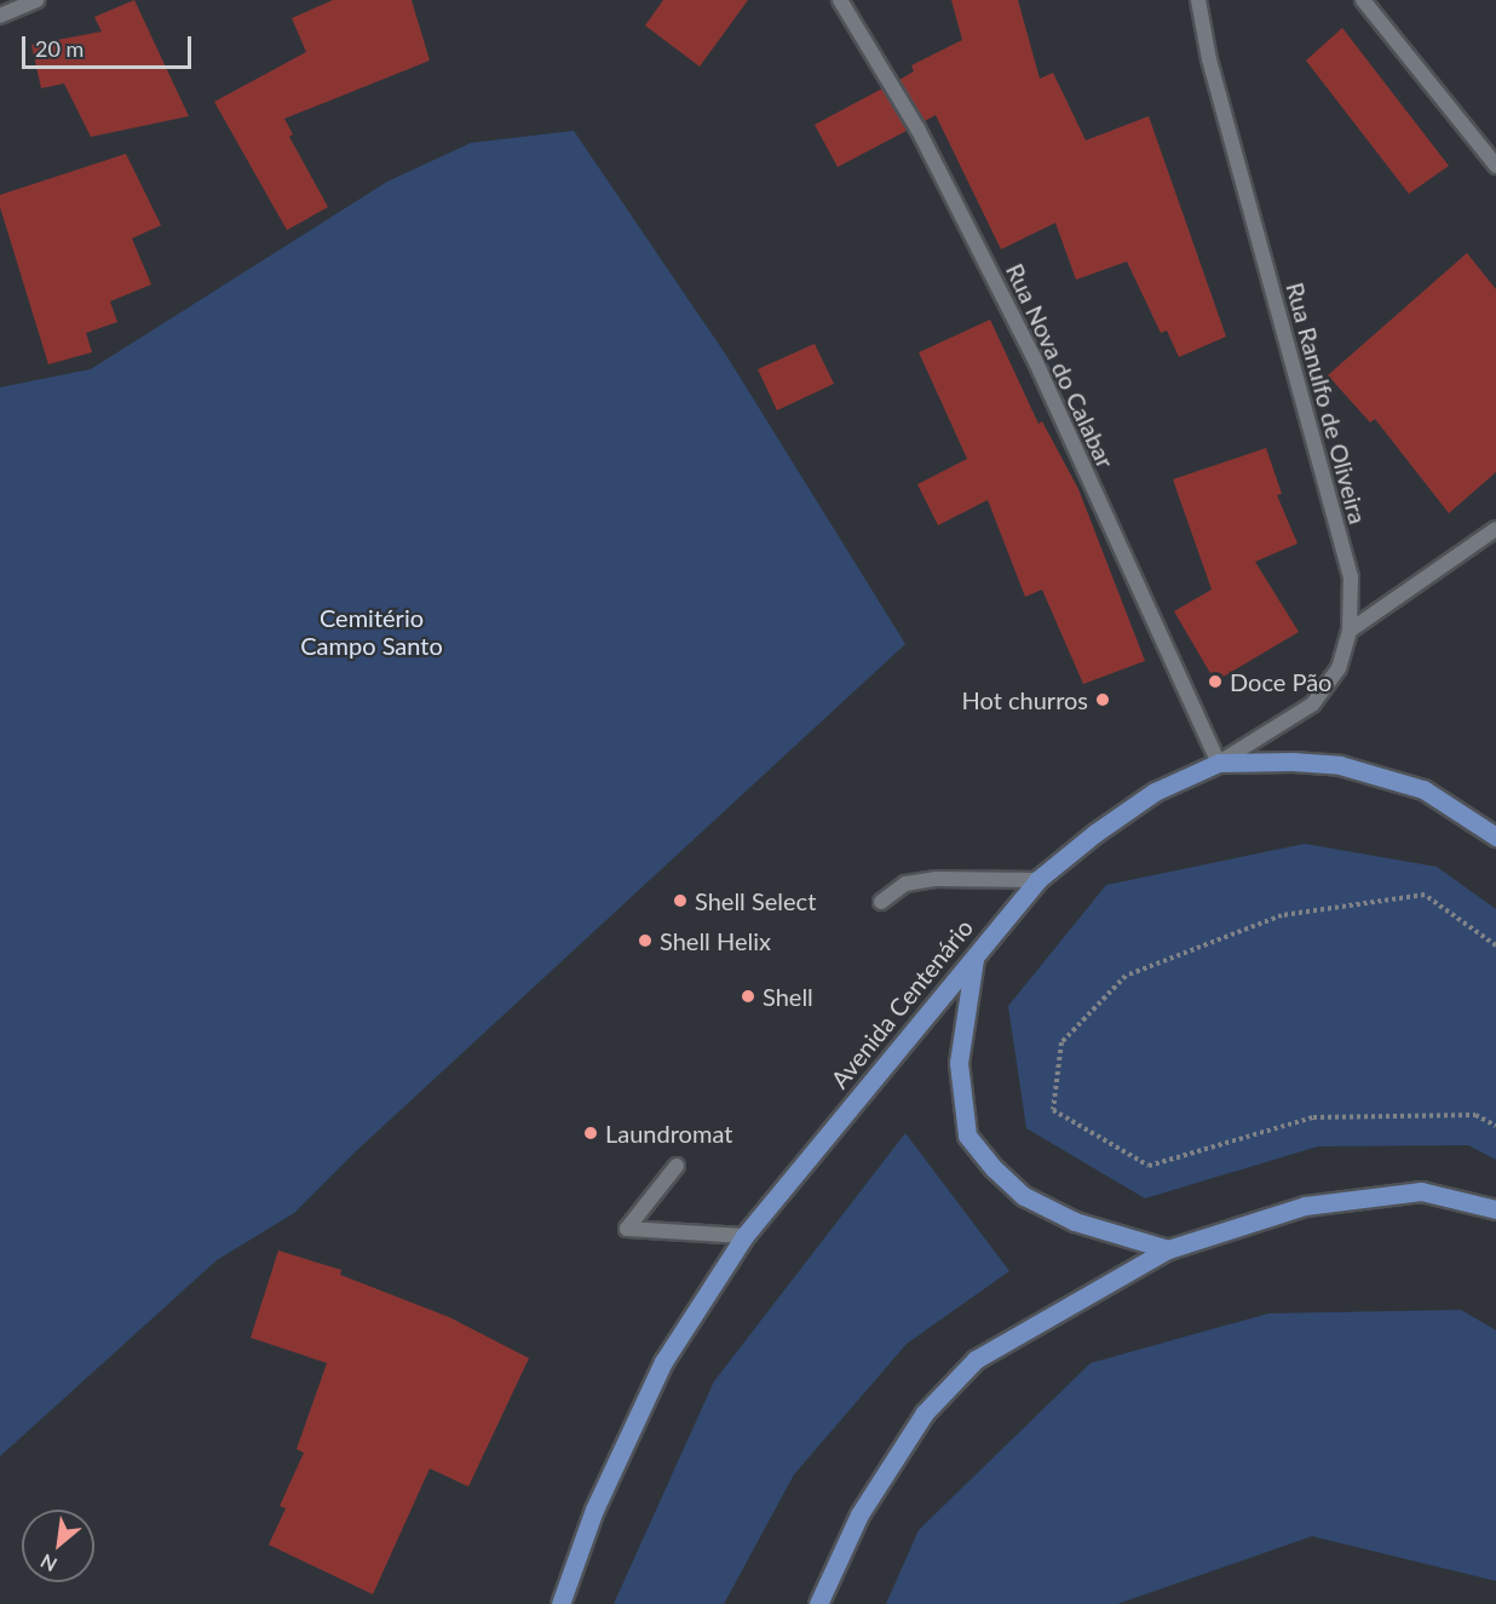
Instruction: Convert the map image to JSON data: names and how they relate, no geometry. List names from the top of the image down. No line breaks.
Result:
{"streets":{"main road":["Avenida Centenário"],"street":["Rua Nova do Calabar","Rua Ranulfo de Oliveira"]},"crossings":[["Rua Nova do Calabar","Rua Ranulfo de Oliveira"],["Rua Nova do Calabar","Avenida Centenário"],["Rua Ranulfo de Oliveira","Avenida Centenário"]],"parks":["Cemitério Campo Santo"],"places":["Doce Pão","Hot churros","Shell Select","Shell Helix","Shell","Laundromat"],"scale_bar":"20 m","north":"bottom left"}
